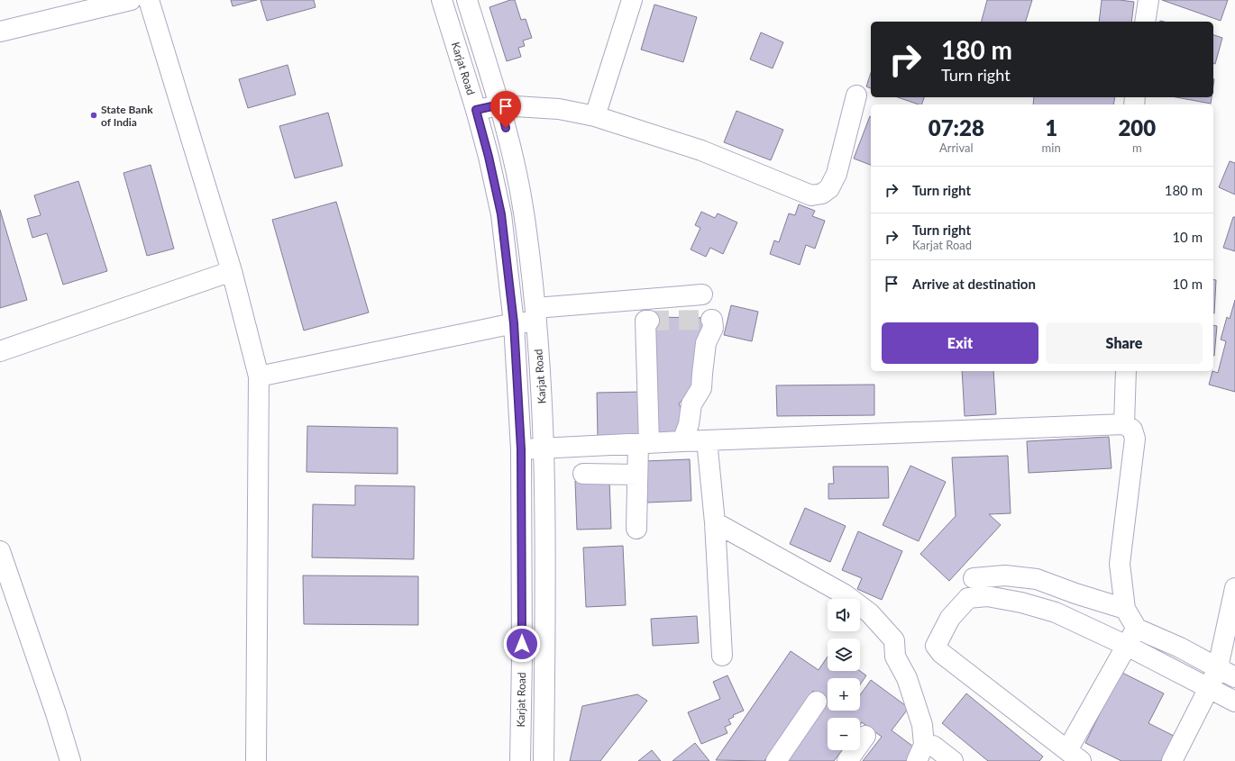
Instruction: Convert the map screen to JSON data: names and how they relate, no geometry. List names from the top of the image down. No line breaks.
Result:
{"streets":{"street":["Karjat Road"]},"places":["State Bank of India"],"page":{"turn":["180 m","Turn right"],"eta":["07:28","Arrival","1","min","200","m"],"list":[{"name":"Turn right","value":"180 m"},{"name":"Turn right","note":"Karjat Road","value":"10 m"},{"name":"Arrive at destination","value":"10 m"}],"buttons":["Exit","Share"],"map_buttons":["+","−"]}}
